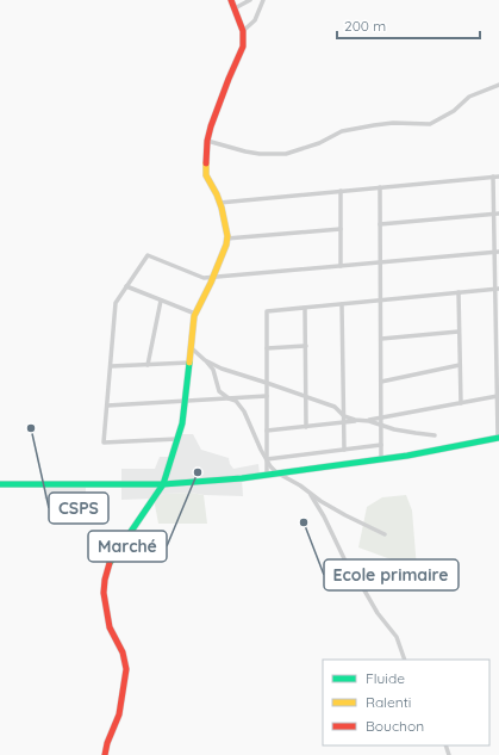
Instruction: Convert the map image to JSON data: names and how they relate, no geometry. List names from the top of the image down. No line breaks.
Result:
{"places":["CSPS","Marché","Ecole primaire"],"legend":["Fluide","Ralenti","Bouchon"],"scale_bar":"200 m"}
